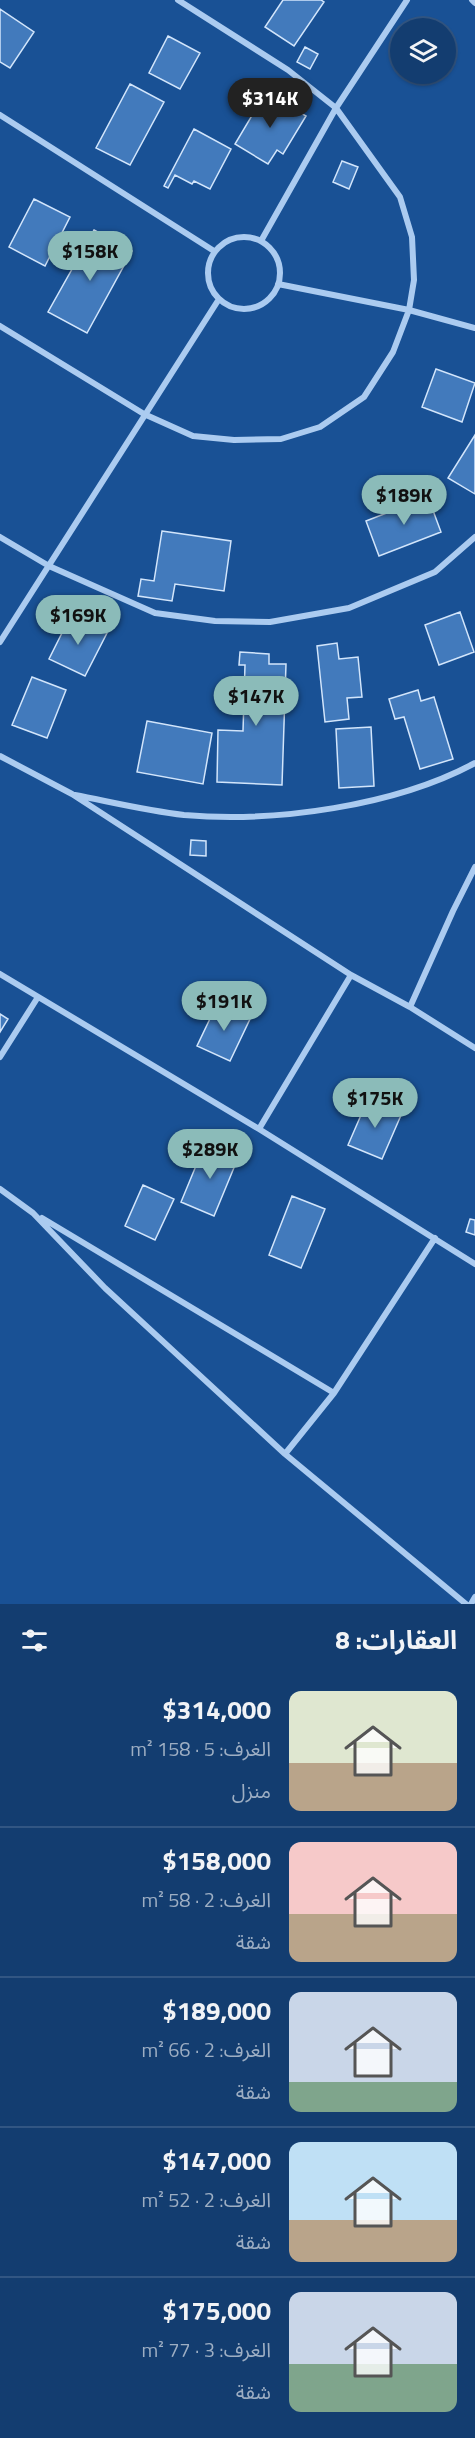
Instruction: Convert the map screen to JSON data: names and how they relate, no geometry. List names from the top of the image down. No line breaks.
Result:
{"page":{"price":["$314K","$158K","$189K","$169K","$147K","$191K","$175K","$289K"],"heading":"العقارات: 8","list":[{"name":"$314,000","note":"الغرف: 5 · 158 m² · منزل"},{"name":"$158,000","note":"الغرف: 2 · 58 m² · شقة"},{"name":"$189,000","note":"الغرف: 2 · 66 m² · شقة"},{"name":"$147,000","note":"الغرف: 2 · 52 m² · شقة"},{"name":"$175,000","note":"الغرف: 3 · 77 m² · شقة"}]}}
